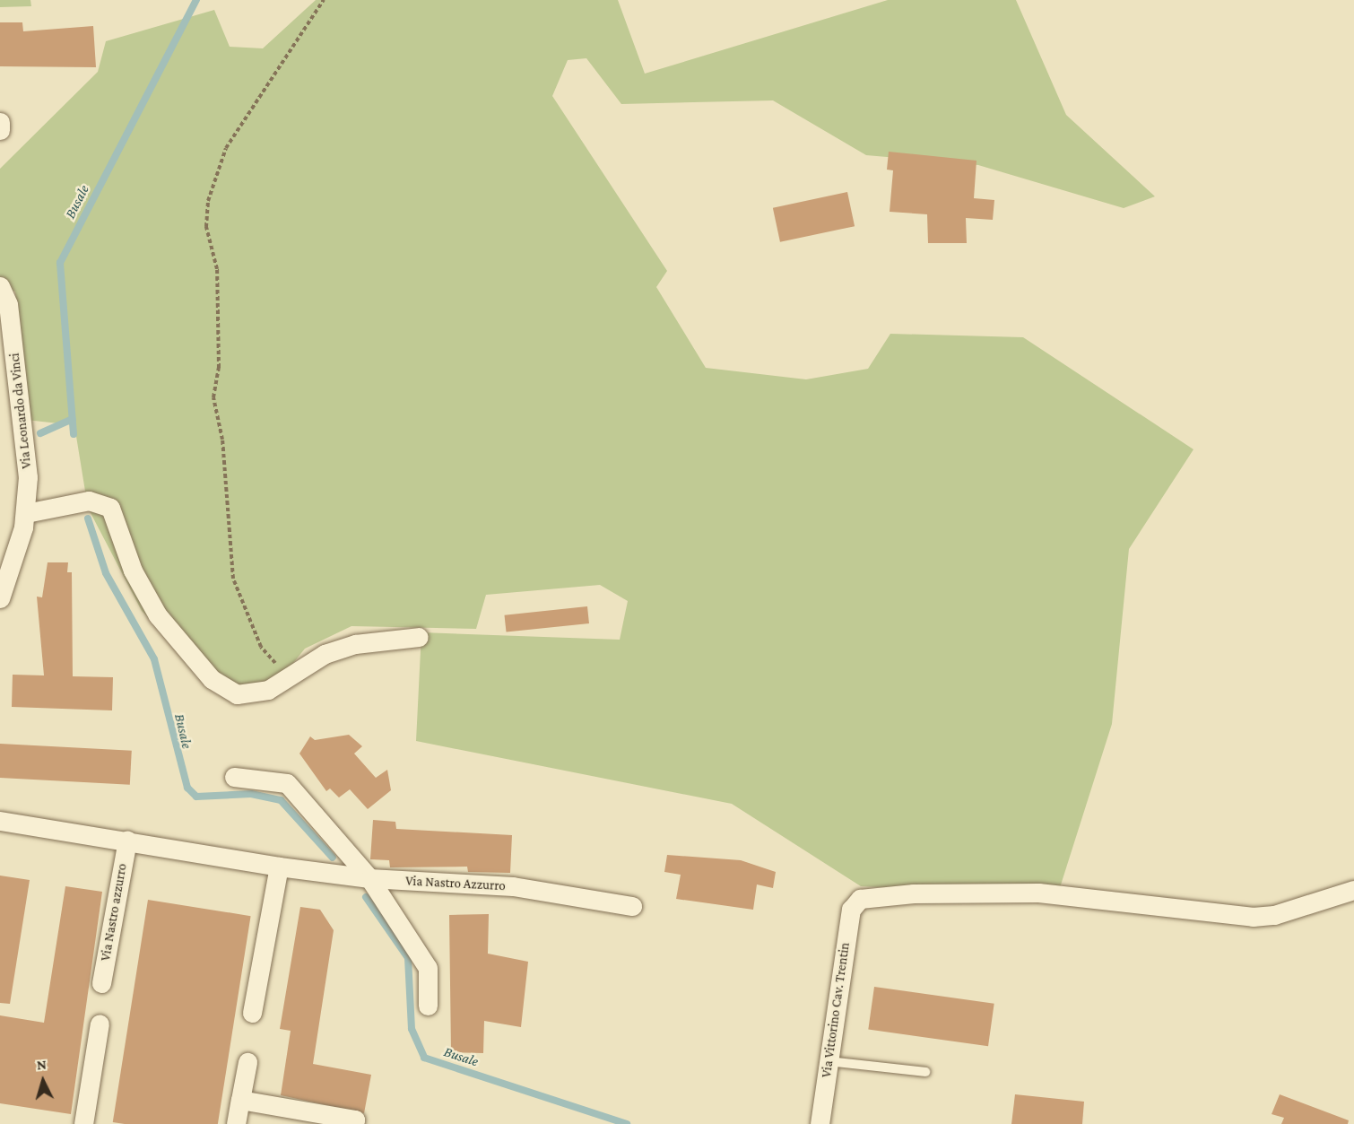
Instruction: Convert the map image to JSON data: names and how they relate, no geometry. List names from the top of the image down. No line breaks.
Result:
{"streets":{"street":["Via Leonardo da Vinci","Via Nastro Azzurro","Via Nastro azzurro","Via Vittorino Cav. Trentin"]},"crossings":[["Via Nastro Azzurro","Via Nastro azzurro"]],"water":["Busale"],"north":"top"}
